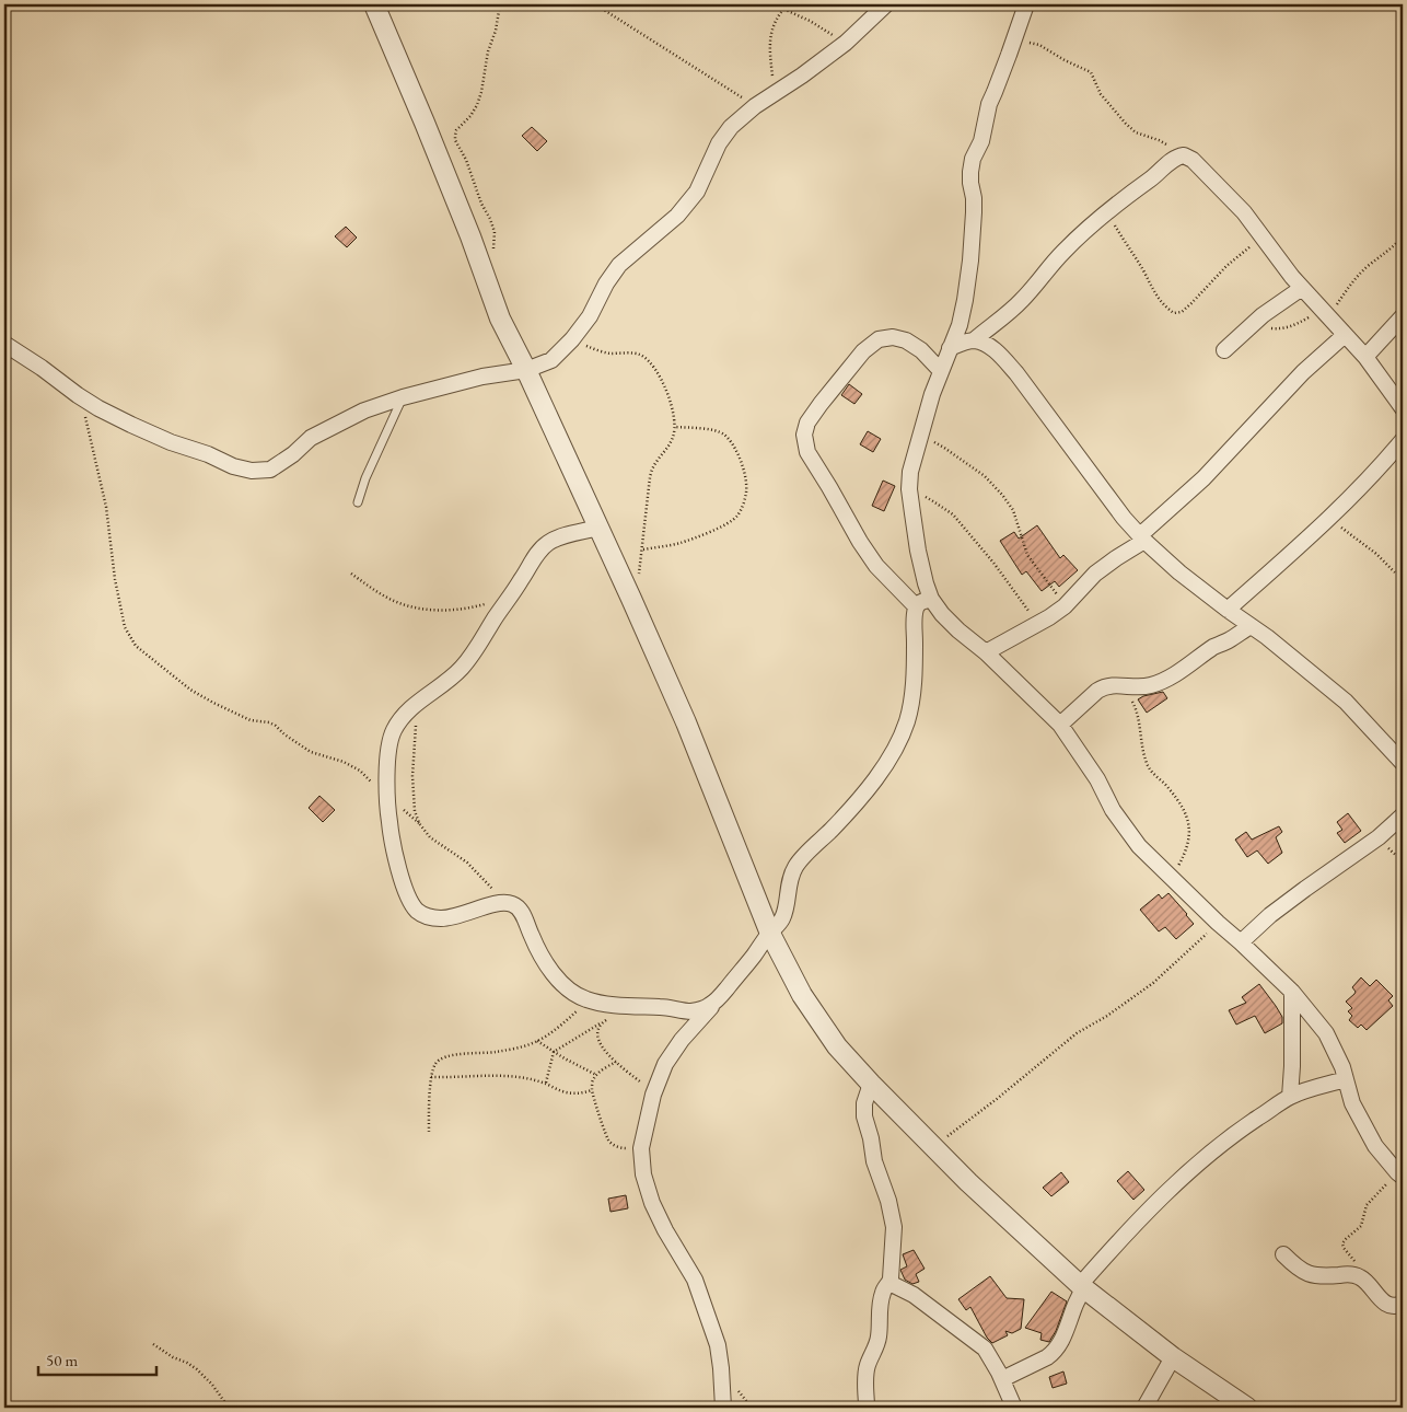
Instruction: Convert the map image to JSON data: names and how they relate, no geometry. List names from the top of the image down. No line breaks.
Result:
{"scale_bar":"50 m"}
